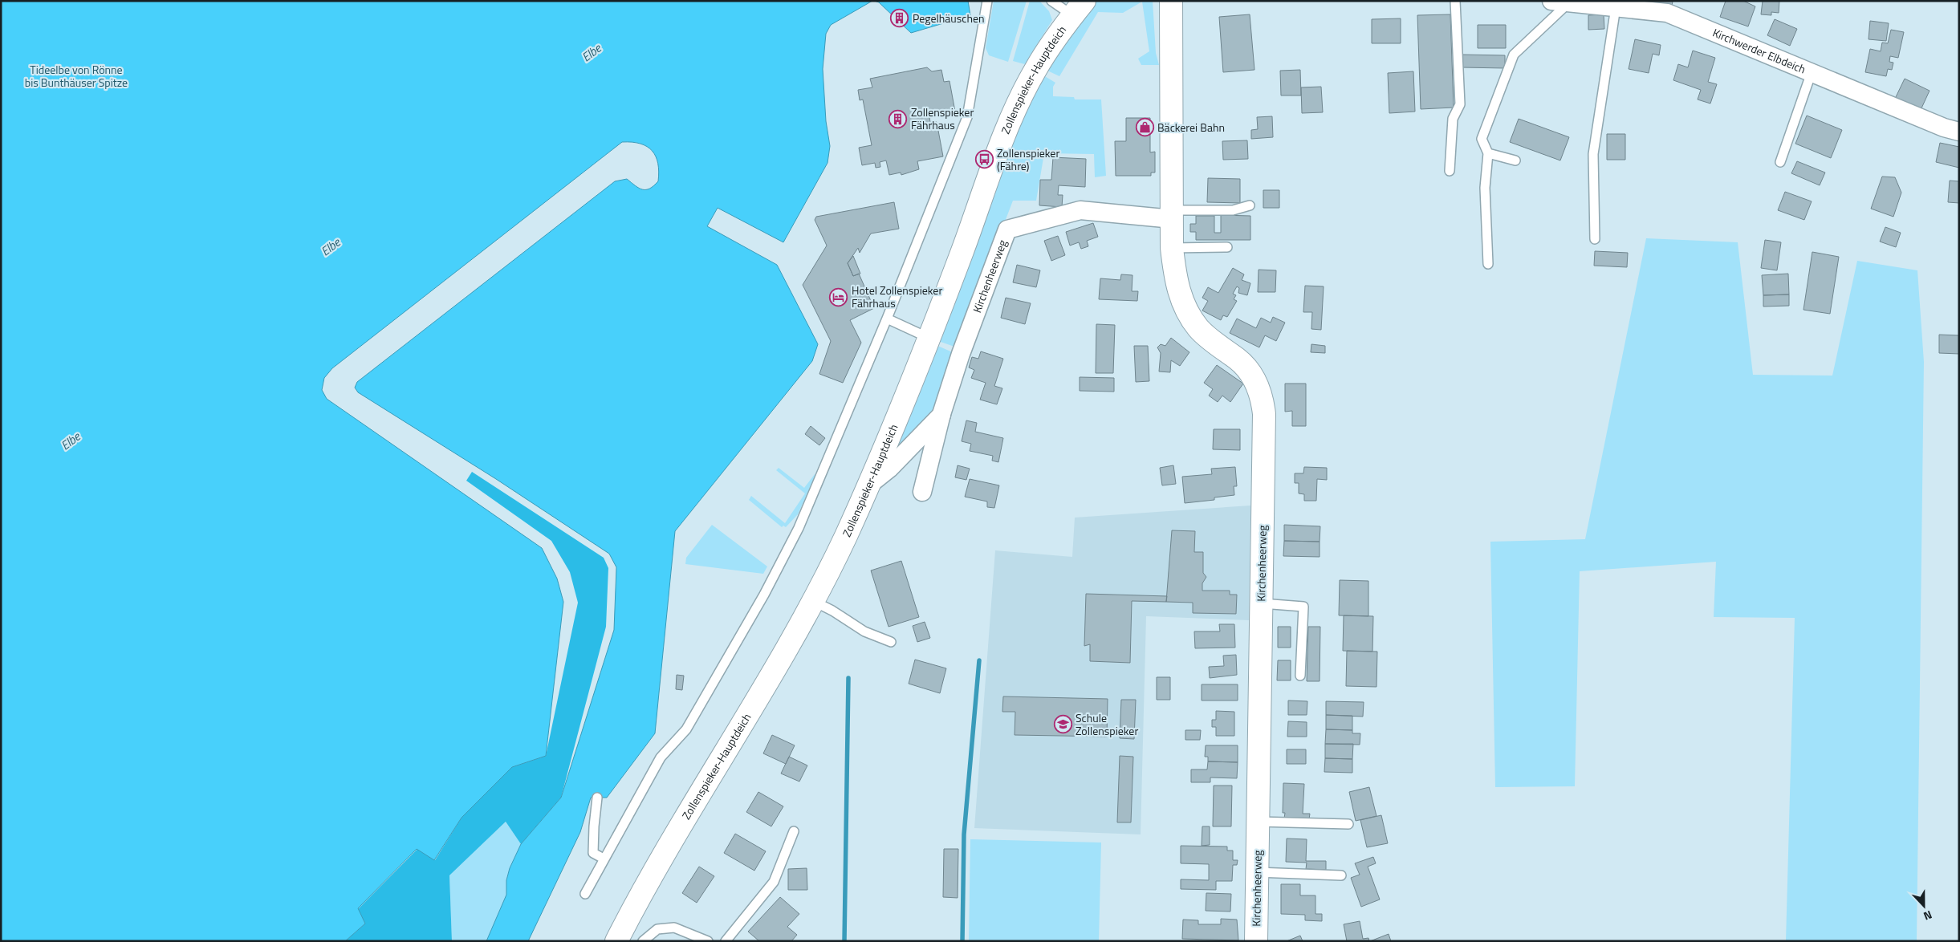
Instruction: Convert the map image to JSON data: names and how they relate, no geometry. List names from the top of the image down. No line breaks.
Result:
{"streets":{"street":["Kirchwerder Elbdeich","Zollenspieker-Hauptdeich","Kirchenheerweg"]},"crossings":[["Zollenspieker-Hauptdeich","Kirchenheerweg"]],"water":["Elbe"],"parks":["Tideelbe von Rönne bis Bunthäuser Spitze"],"places":{"building":["Pegelhäuschen","Zollenspieker Fährhaus"],"shop":["Bäckerei Bahn"],"bus stop":["Zollenspieker (Fähre)"],"hotel":["Hotel Zollenspieker Fährhaus"],"school or university":["Schule Zollenspieker"]},"north":"bottom"}
